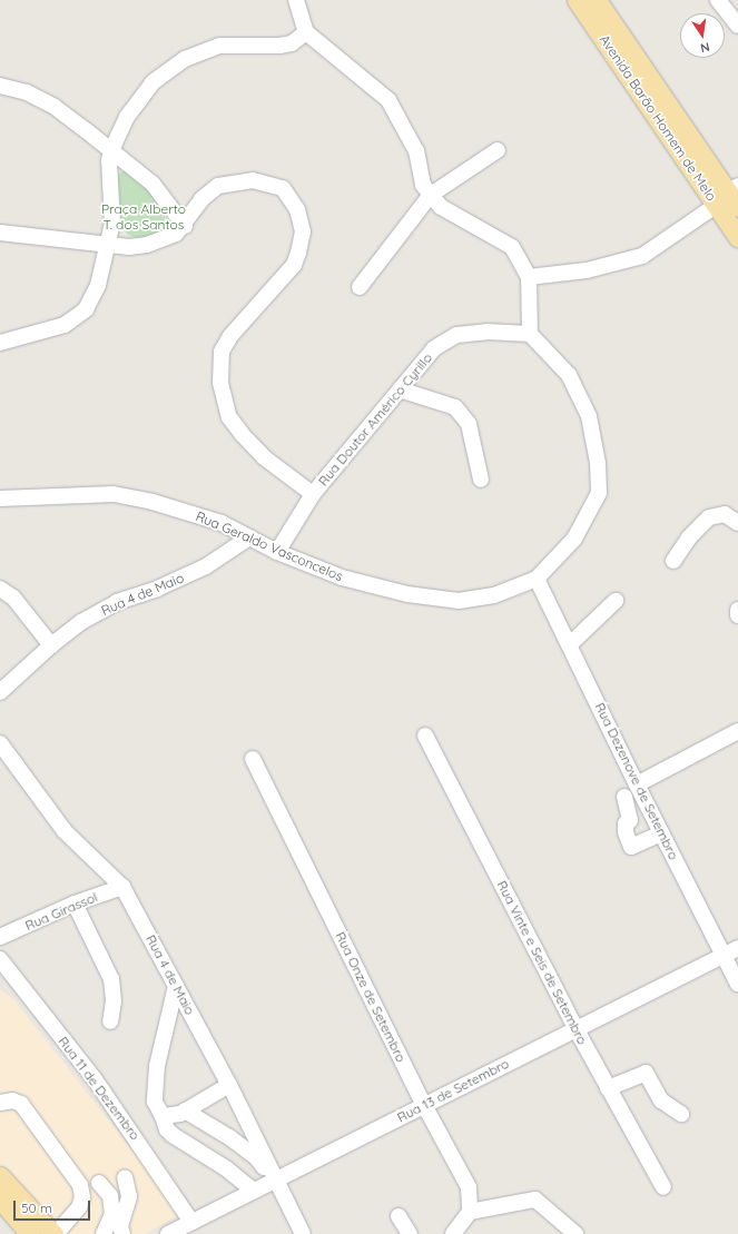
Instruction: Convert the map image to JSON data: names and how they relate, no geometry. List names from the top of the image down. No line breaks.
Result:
{"streets":{"main road":["Avenida Barão Homem de Melo"],"street":["Rua Doutor Américo Cyrillo","Rua Geraldo Vasconcelos","Rua 4 de Maio","Rua Dezenove de Setembro","Rua Girassol","Rua Vinte e Seis de Setembro","Rua Onze de Setembro","Rua 11 de Dezembro","Rua 13 de Setembro"]},"crossings":[["Rua Doutor Américo Cyrillo","Rua Geraldo Vasconcelos"],["Rua Geraldo Vasconcelos","Rua 4 de Maio"],["Rua Geraldo Vasconcelos","Rua Dezenove de Setembro"],["Rua 4 de Maio","Rua Girassol"],["Rua 4 de Maio","Rua 13 de Setembro"],["Rua Dezenove de Setembro","Rua 13 de Setembro"],["Rua Vinte e Seis de Setembro","Rua 13 de Setembro"],["Rua Onze de Setembro","Rua 13 de Setembro"],["Rua 11 de Dezembro","Rua 13 de Setembro"]],"parks":["Praça Alberto T. dos Santos"],"scale_bar":"50 m","north":"bottom"}
